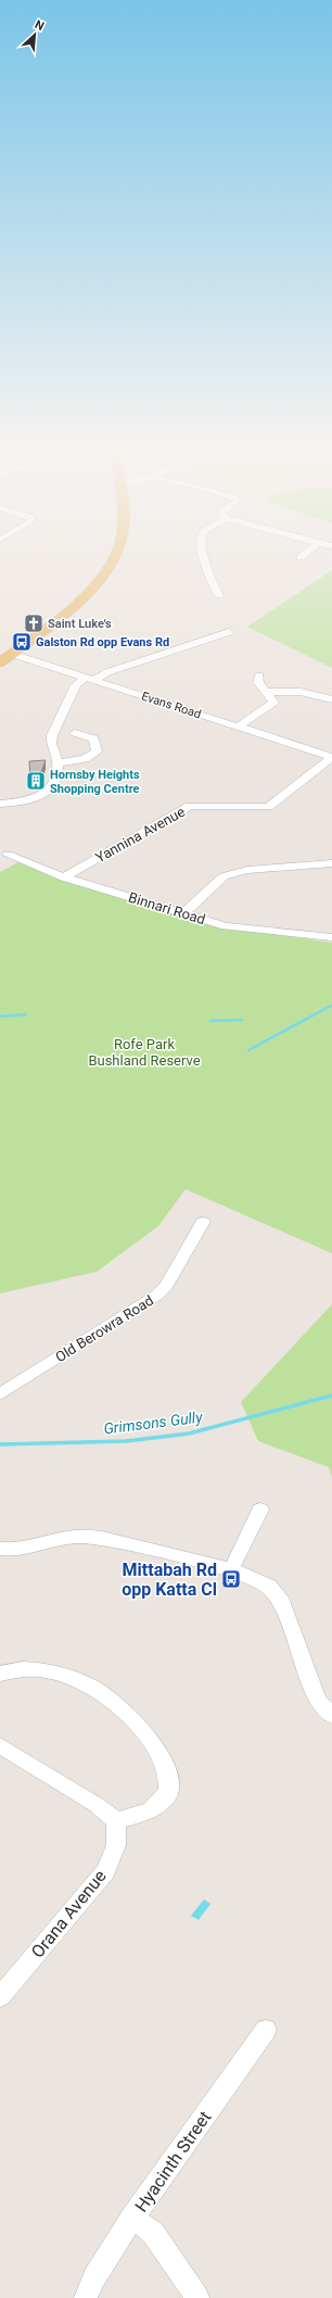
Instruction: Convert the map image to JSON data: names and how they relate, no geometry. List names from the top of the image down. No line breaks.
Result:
{"streets":{"street":["Evans Road","Yannina Avenue","Binnari Road","Old Berowra Road","Orana Avenue","Hyacinth Street"]},"crossings":[["Evans Road","Yannina Avenue"],["Yannina Avenue","Binnari Road"]],"water":["Grimsons Gully"],"parks":["Rofe Park Bushland Reserve"],"places":{"church":["Saint Luke's"],"bus stop":["Galston Rd opp Evans Rd","Mittabah Rd opp Katta Cl"],"building":["Hornsby Heights Shopping Centre"]},"north":"top right"}
